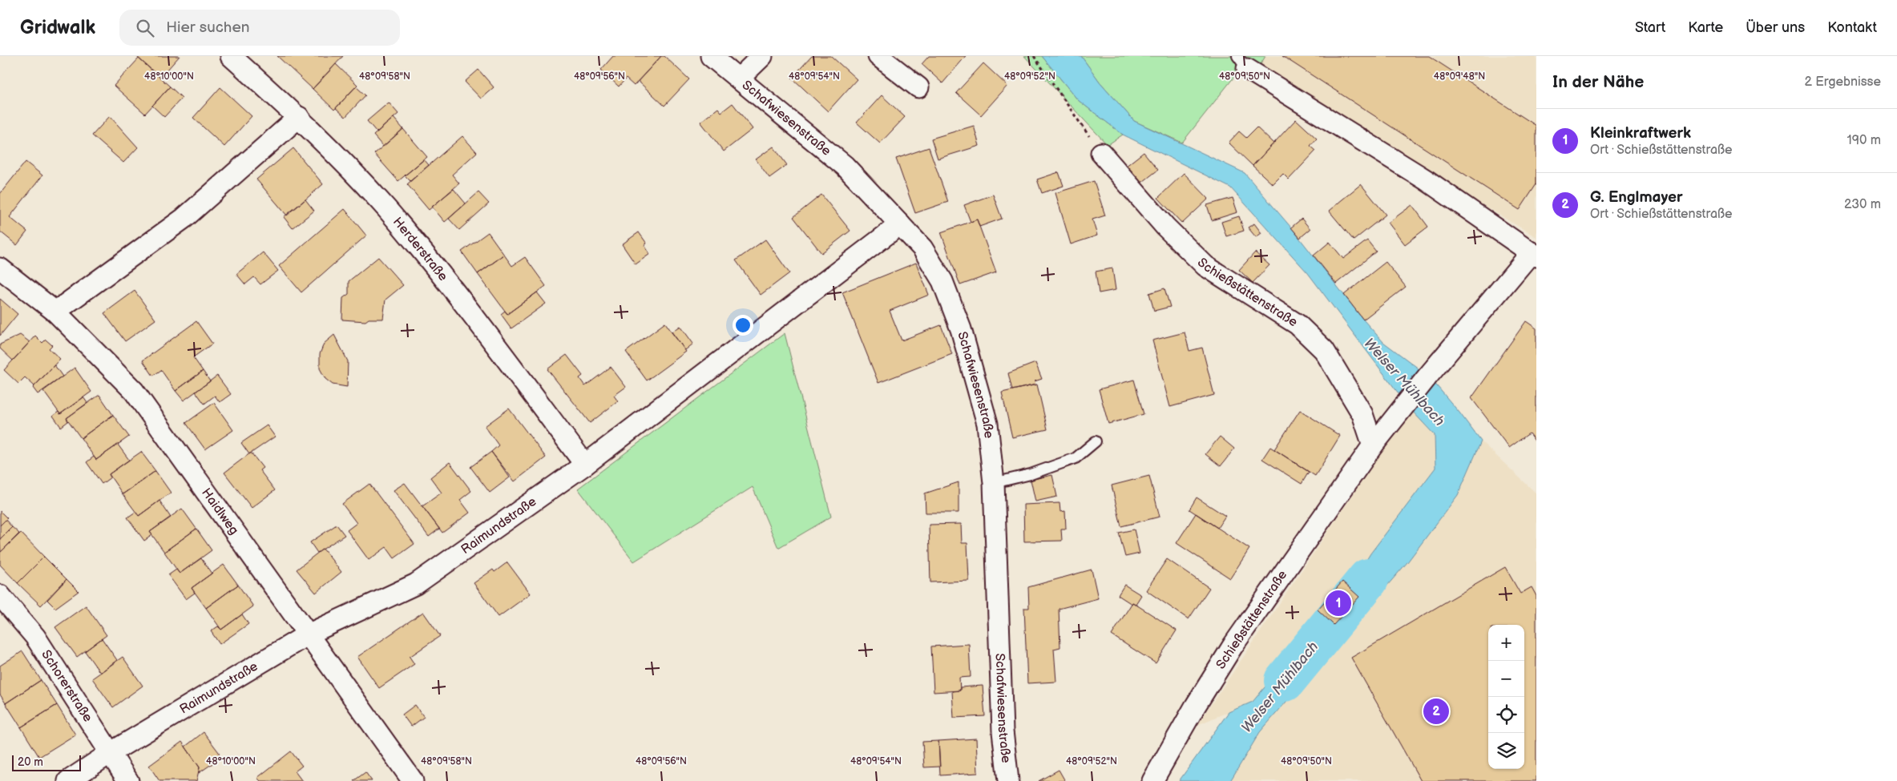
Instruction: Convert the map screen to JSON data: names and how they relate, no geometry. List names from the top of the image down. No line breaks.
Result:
{"streets":{"street":["Schafwiesenstraße","Herderstraße","Schießstättenstraße","Haidlweg","Raimundstraße","Schorerstraße"]},"crossings":[["Schafwiesenstraße","Raimundstraße"],["Herderstraße","Raimundstraße"],["Haidlweg","Raimundstraße"],["Raimundstraße","Schorerstraße"]],"water":["Welser Mühlbach"],"scale_bar":"20 m","page":{"header":"Gridwalk","search":"Hier suchen","nav":["Start","Karte","Über uns","Kontakt"],"heading":["In der Nähe","2 Ergebnisse"],"list":[{"mark":"1","name":"Kleinkraftwerk","note":"Ort · Schießstättenstraße","value":"190 m"},{"mark":"2","name":"G. Englmayer","note":"Ort · Schießstättenstraße","value":"230 m"}],"pins":["1","2"],"map_buttons":["+","−"],"scale":"20 m"},"coordinates":["48°10'00\"N","48°09'58\"N","48°09'56\"N","48°09'54\"N","48°09'52\"N","48°09'50\"N","48°09'48\"N"]}
